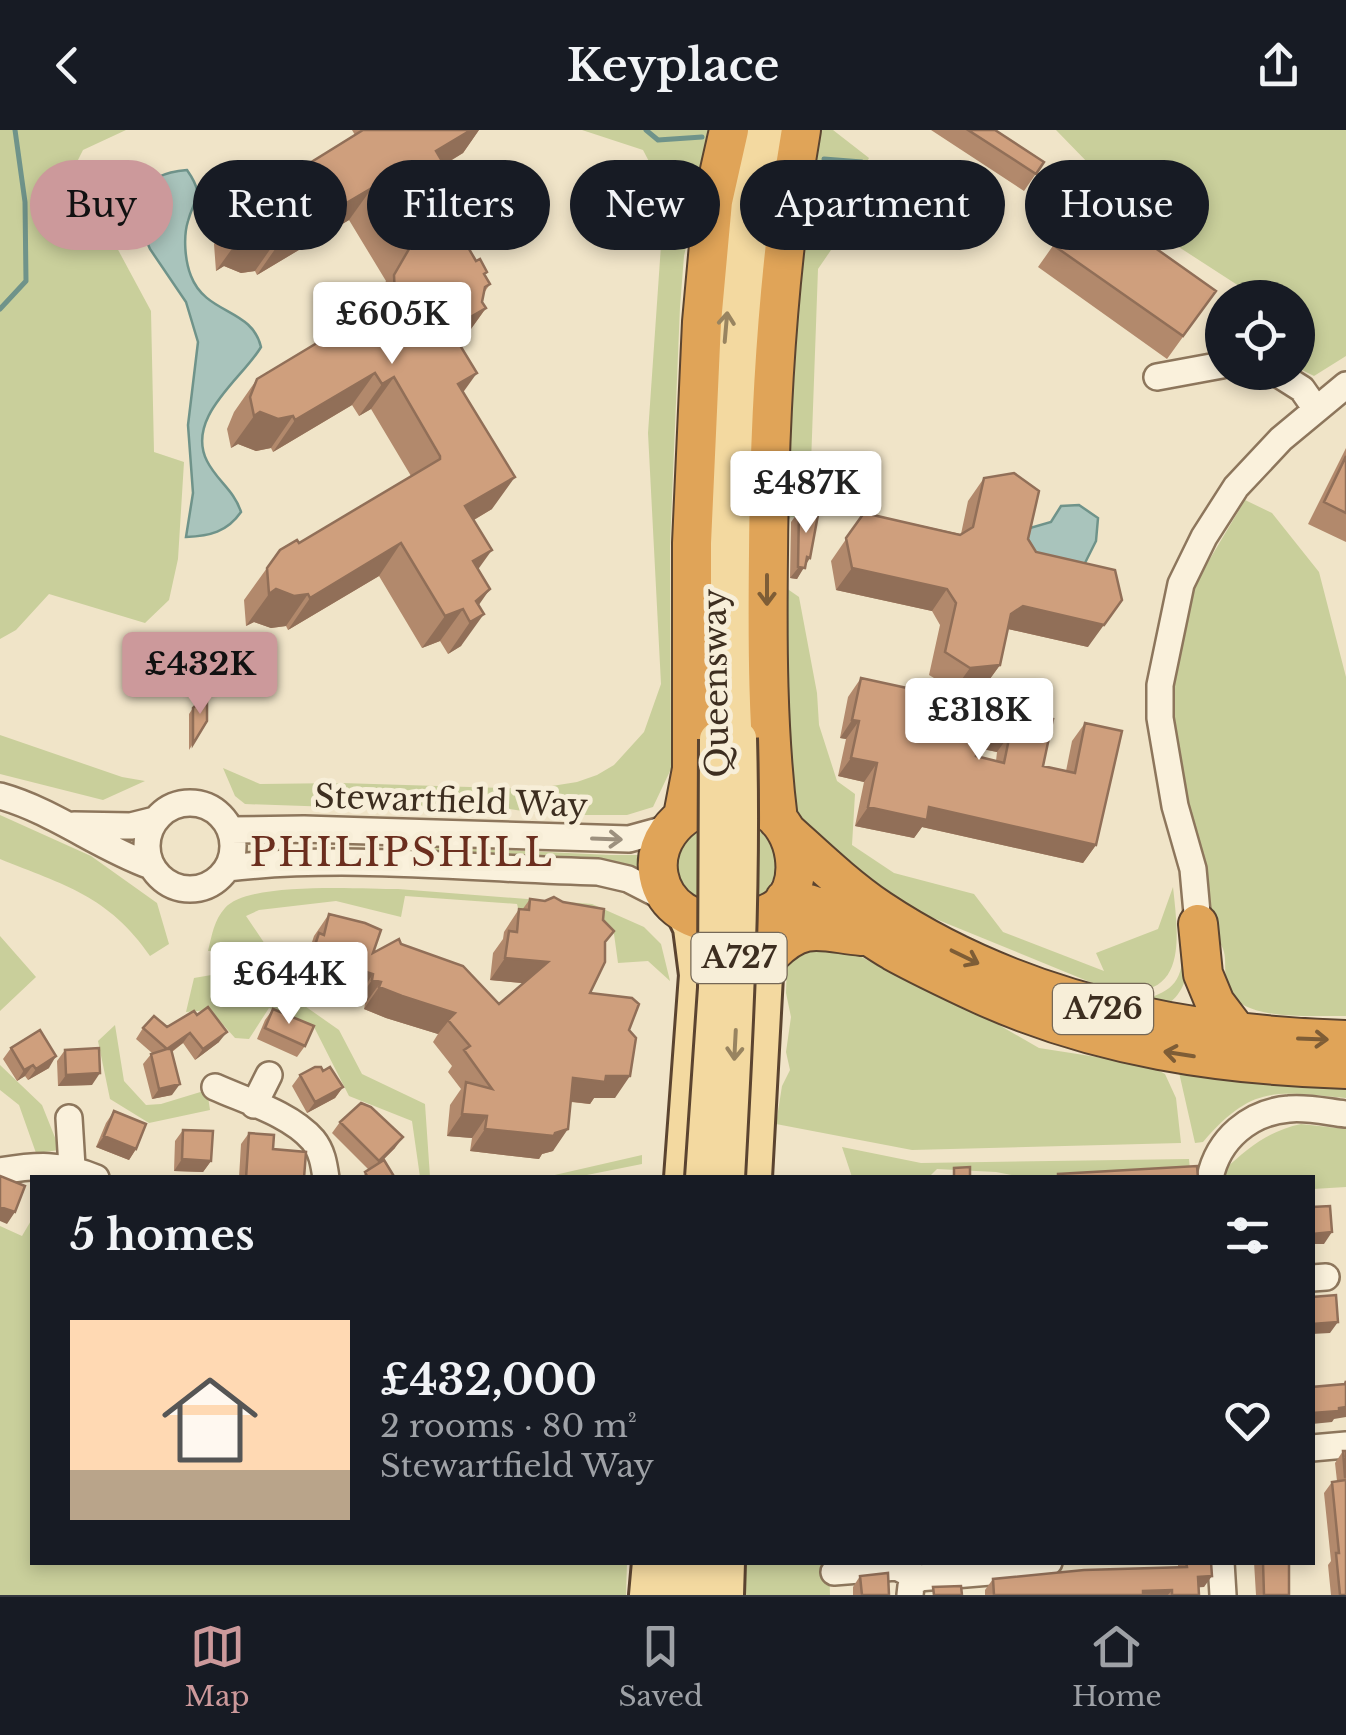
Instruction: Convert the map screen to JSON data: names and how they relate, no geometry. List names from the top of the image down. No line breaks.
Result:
{"streets":{"highway":["Queensway","A726"],"main road":["A727"],"street":["Stewartfield Way"]},"crossings":[["Queensway","Stewartfield Way"],["Queensway","A726"],["Stewartfield Way","A726"]],"districts":["PHILIPSHILL"],"page":{"header":"Keyplace","chip":["Buy","Rent","Filters","New","Apartment","House"],"price":["£605K","£487K","£432K","£318K","£644K"],"heading":"5 homes","list":[{"name":"£432,000","note":"2 rooms · 80 m² · Stewartfield Way"}],"tabs":["Map","Saved","Home"]}}
